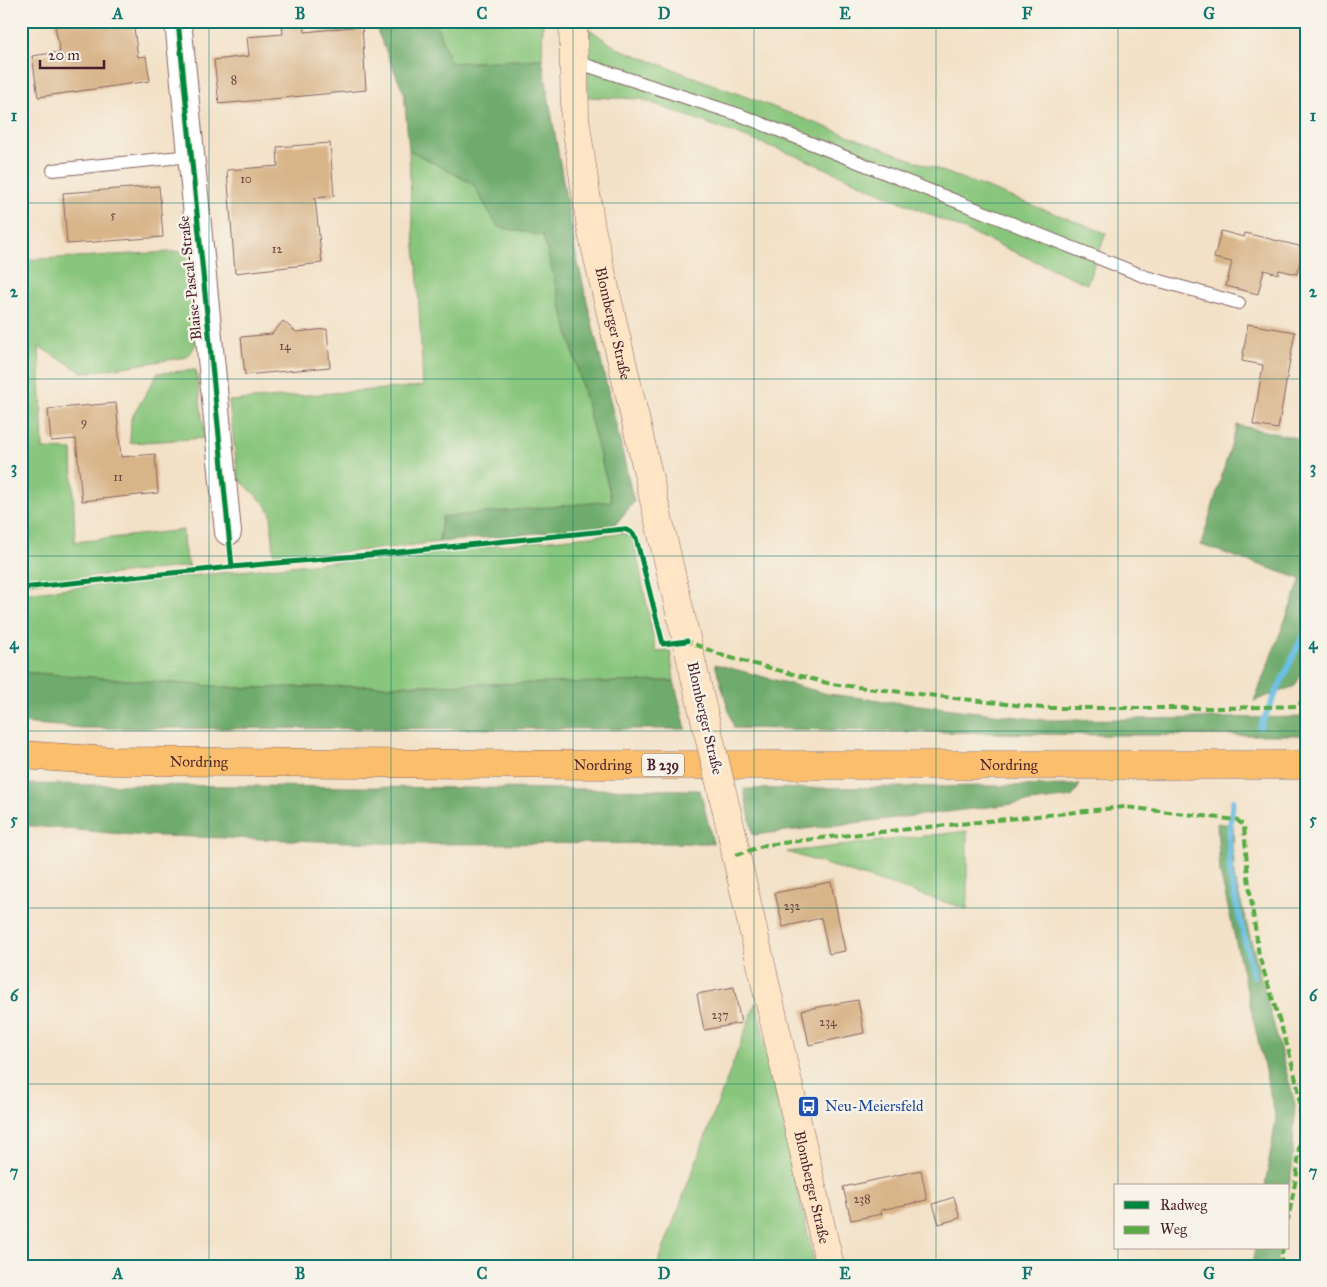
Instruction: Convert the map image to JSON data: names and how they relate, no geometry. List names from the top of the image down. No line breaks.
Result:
{"streets":{"main road":["Blomberger Straße","Nordring","B 239"],"street":["Blaise-Pascal-Straße"]},"places":{"bus stop":["Neu-Meiersfeld"]},"house_numbers":["8","10","5","12","14","9","11","232","237","234","238"],"legend":["Radweg","Weg"],"scale_bar":"20 m","grid":{"columns":["A","B","C","D","E","F","G"],"rows":["1","2","3","4","5","6","7"]}}
